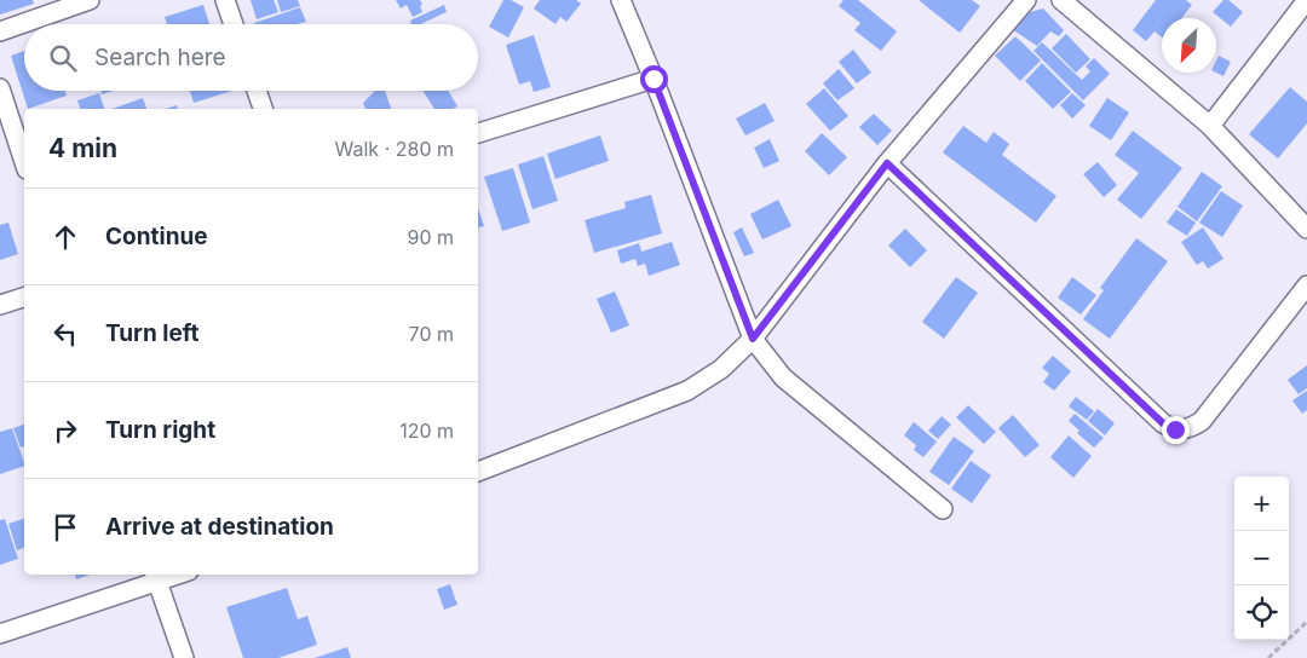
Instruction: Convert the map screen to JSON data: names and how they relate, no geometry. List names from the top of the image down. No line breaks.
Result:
{"north":"bottom left","page":{"search":"Search here","heading":["4 min","Walk · 280 m"],"list":[["Continue","90 m"],["Turn left","70 m"],["Turn right","120 m"],"Arrive at destination"],"map_buttons":["+","−"]}}
